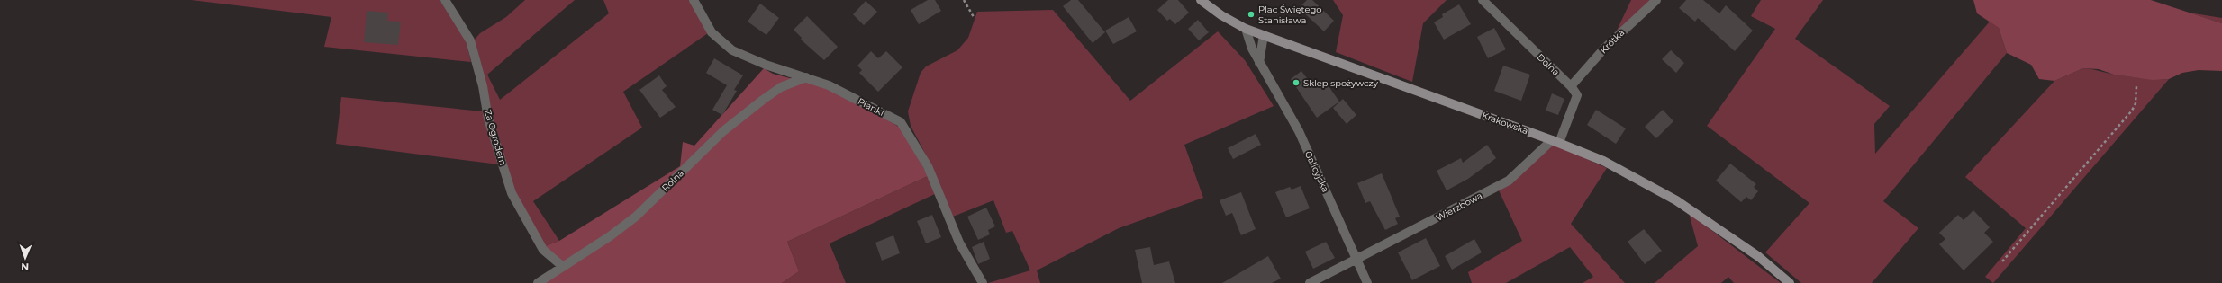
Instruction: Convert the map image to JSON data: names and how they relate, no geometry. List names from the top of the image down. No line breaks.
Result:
{"streets":{"street":["Krótka","Dolna","Płanki","Krakowska","Za Ogrodem","Galicyjska","Rolna","Wierzbowa"]},"crossings":[["Krótka","Dolna"],["Płanki","Rolna"],["Krakowska","Galicyjska"],["Krakowska","Wierzbowa"],["Za Ogrodem","Rolna"],["Galicyjska","Wierzbowa"]],"places":["Plac Świętego Stanisława","Sklep spożywczy"],"north":"bottom"}
